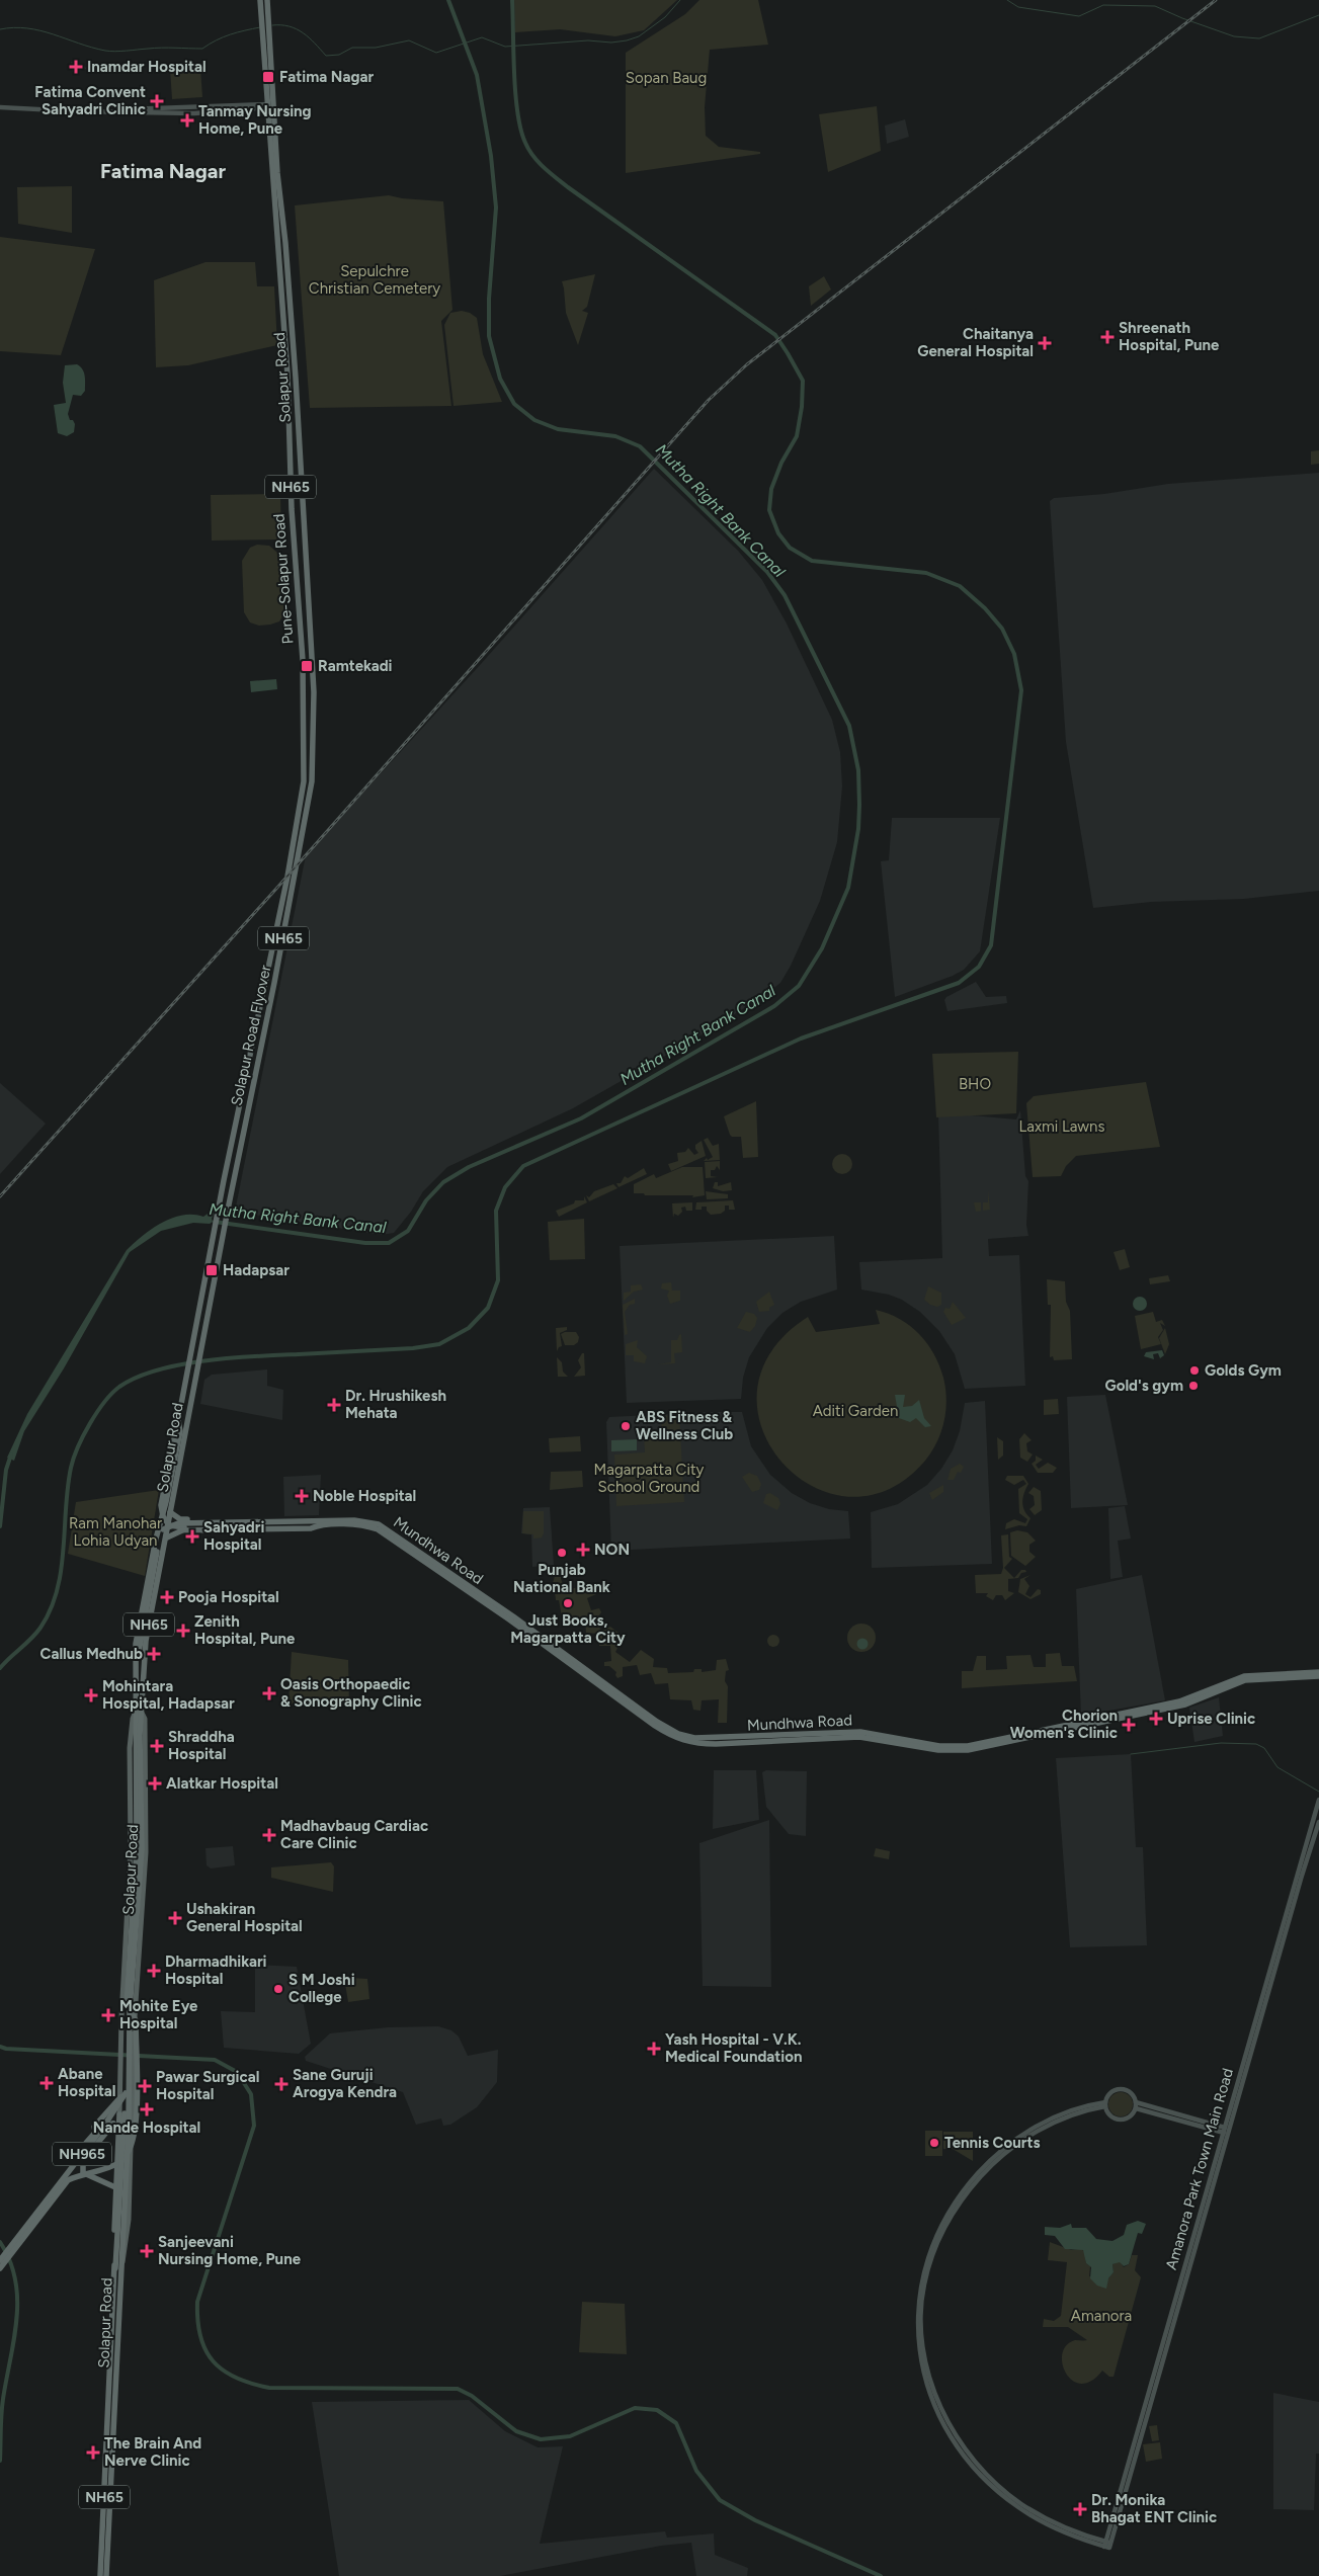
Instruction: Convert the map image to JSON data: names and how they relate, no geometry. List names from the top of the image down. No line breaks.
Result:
{"streets":{"highway":["Solapur Road","NH65","Pune-Solapur Road","Solapur Road Flyover","Mundhwa Road","NH965"],"main road":["Amanora Park Town Main Road"]},"crossings":[["Solapur Road","NH65"],["Solapur Road","Pune-Solapur Road"],["Solapur Road","Solapur Road Flyover"],["Solapur Road","NH965"],["NH65","NH965"],["Pune-Solapur Road","Solapur Road Flyover"]],"districts":["Fatima Nagar"],"water":["Mutha Right Bank Canal"],"parks":["Sopan Baug","Sepulchre Christian Cemetery","BHO","Laxmi Lawns","Aditi Garden","Magarpatta City School Ground","Ram Manohar Lohia Udyan","Amanora"],"places":{"health":["Inamdar Hospital","Fatima Convent Sahyadri Clinic","Tanmay Nursing Home, Pune","Shreenath Hospital, Pune","Chaitanya General Hospital","Dr. Hrushikesh Mehata","Noble Hospital","Sahyadri Hospital","NON","Pooja Hospital","Zenith Hospital, Pune","Callus Medhub","Oasis Orthopaedic & Sonography Clinic","Mohintara Hospital, Hadapsar","Uprise Clinic","Chorion Women's Clinic","Shraddha Hospital","Alatkar Hospital","Madhavbaug Cardiac Care Clinic","Ushakiran General Hospital","Dharmadhikari Hospital","Mohite Eye Hospital","Yash Hospital - V.K. Medical Foundation","Abane Hospital","Sane Guruji Arogya Kendra","Pawar Surgical Hospital","Nande Hospital","Sanjeevani Nursing Home, Pune","The Brain And Nerve Clinic","Dr. Monika Bhagat ENT Clinic"],"transit":["Fatima Nagar","Ramtekadi","Hadapsar"],"other":["Golds Gym","Gold's gym","ABS Fitness & Wellness Club","Punjab National Bank","Just Books, Magarpatta City","S M Joshi College","Tennis Courts"]}}
